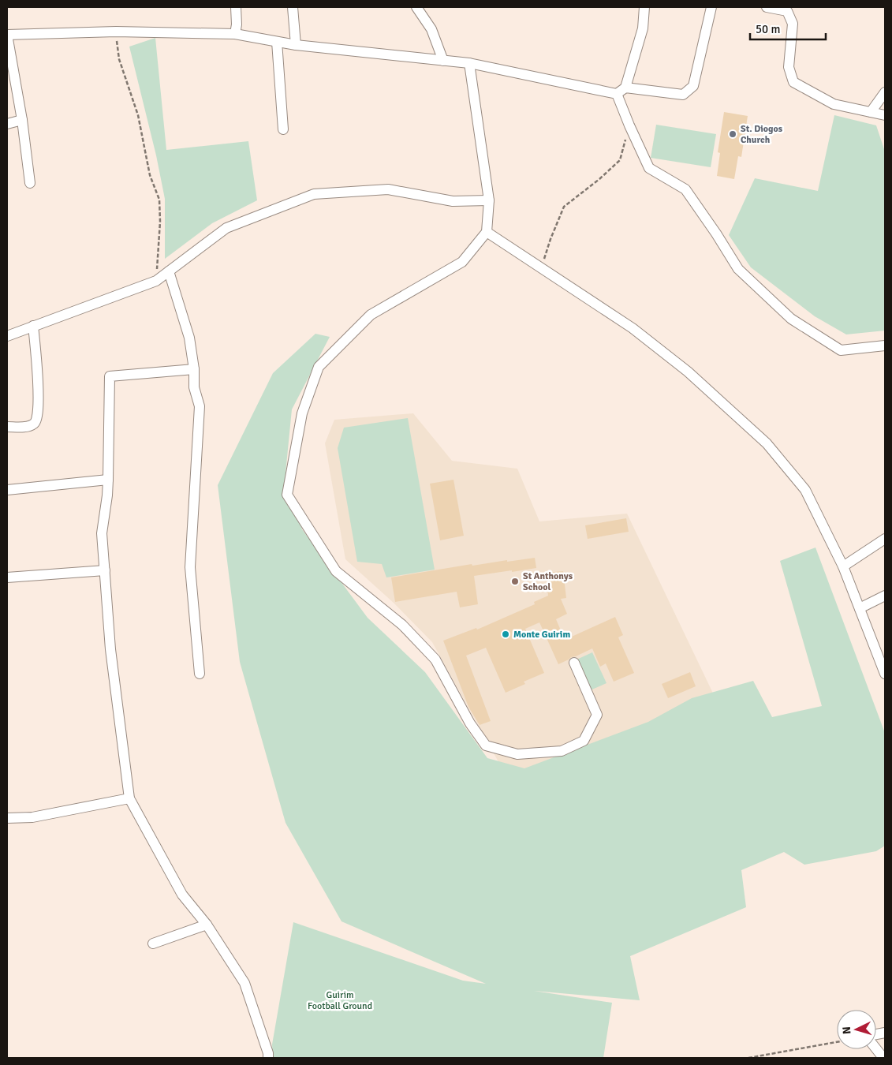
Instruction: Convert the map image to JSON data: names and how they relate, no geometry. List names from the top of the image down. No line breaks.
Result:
{"parks":["Guirim Football Ground"],"places":["St. Diogos Church","St Anthonys School","Monte Guirim"],"scale_bar":"50 m","north":"left"}
